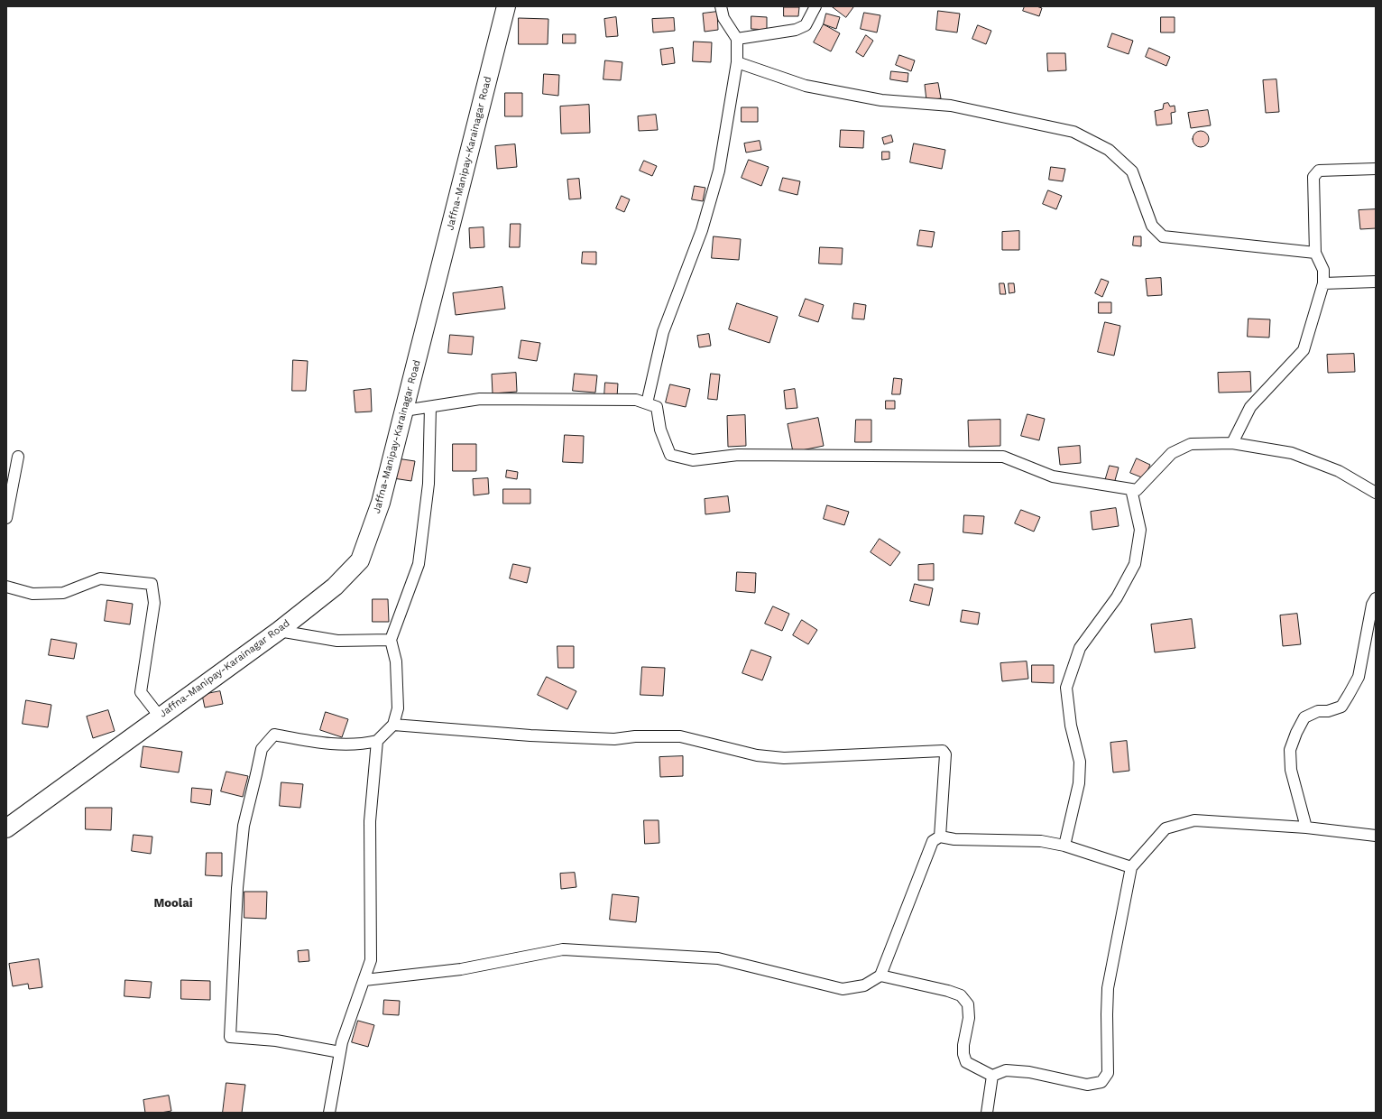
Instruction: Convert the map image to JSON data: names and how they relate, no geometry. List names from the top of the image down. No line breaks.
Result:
{"streets":{"main road":["Jaffna-Manipay-Karainagar Road"]},"districts":["Moolai"]}
